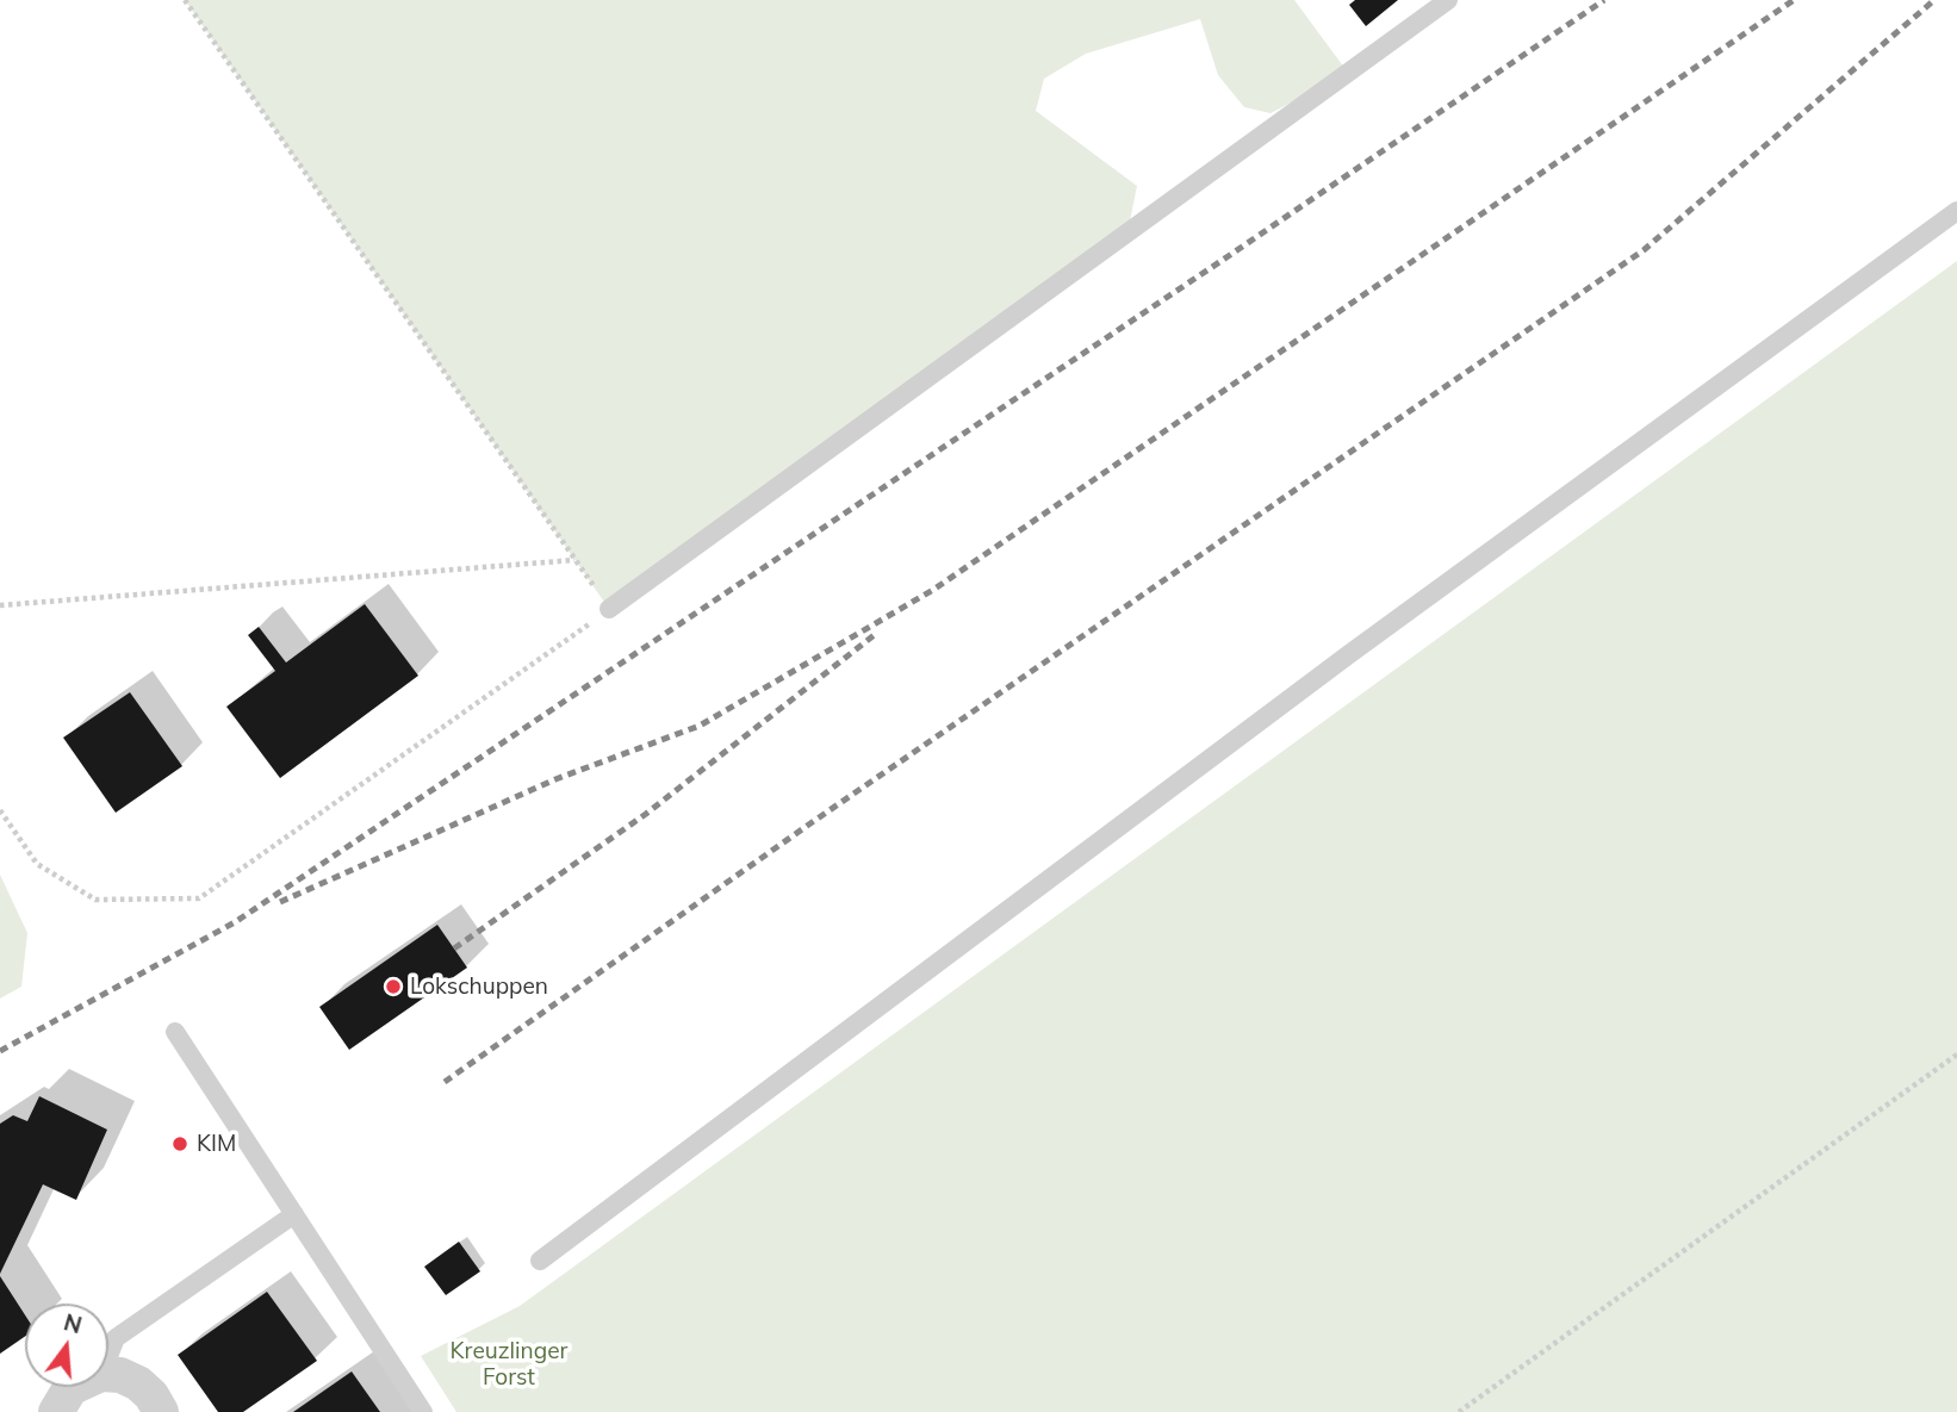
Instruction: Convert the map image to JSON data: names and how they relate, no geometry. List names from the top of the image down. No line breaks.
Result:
{"parks":["Kreuzlinger Forst"],"places":["Lokschuppen","KIM"],"north":"top"}
